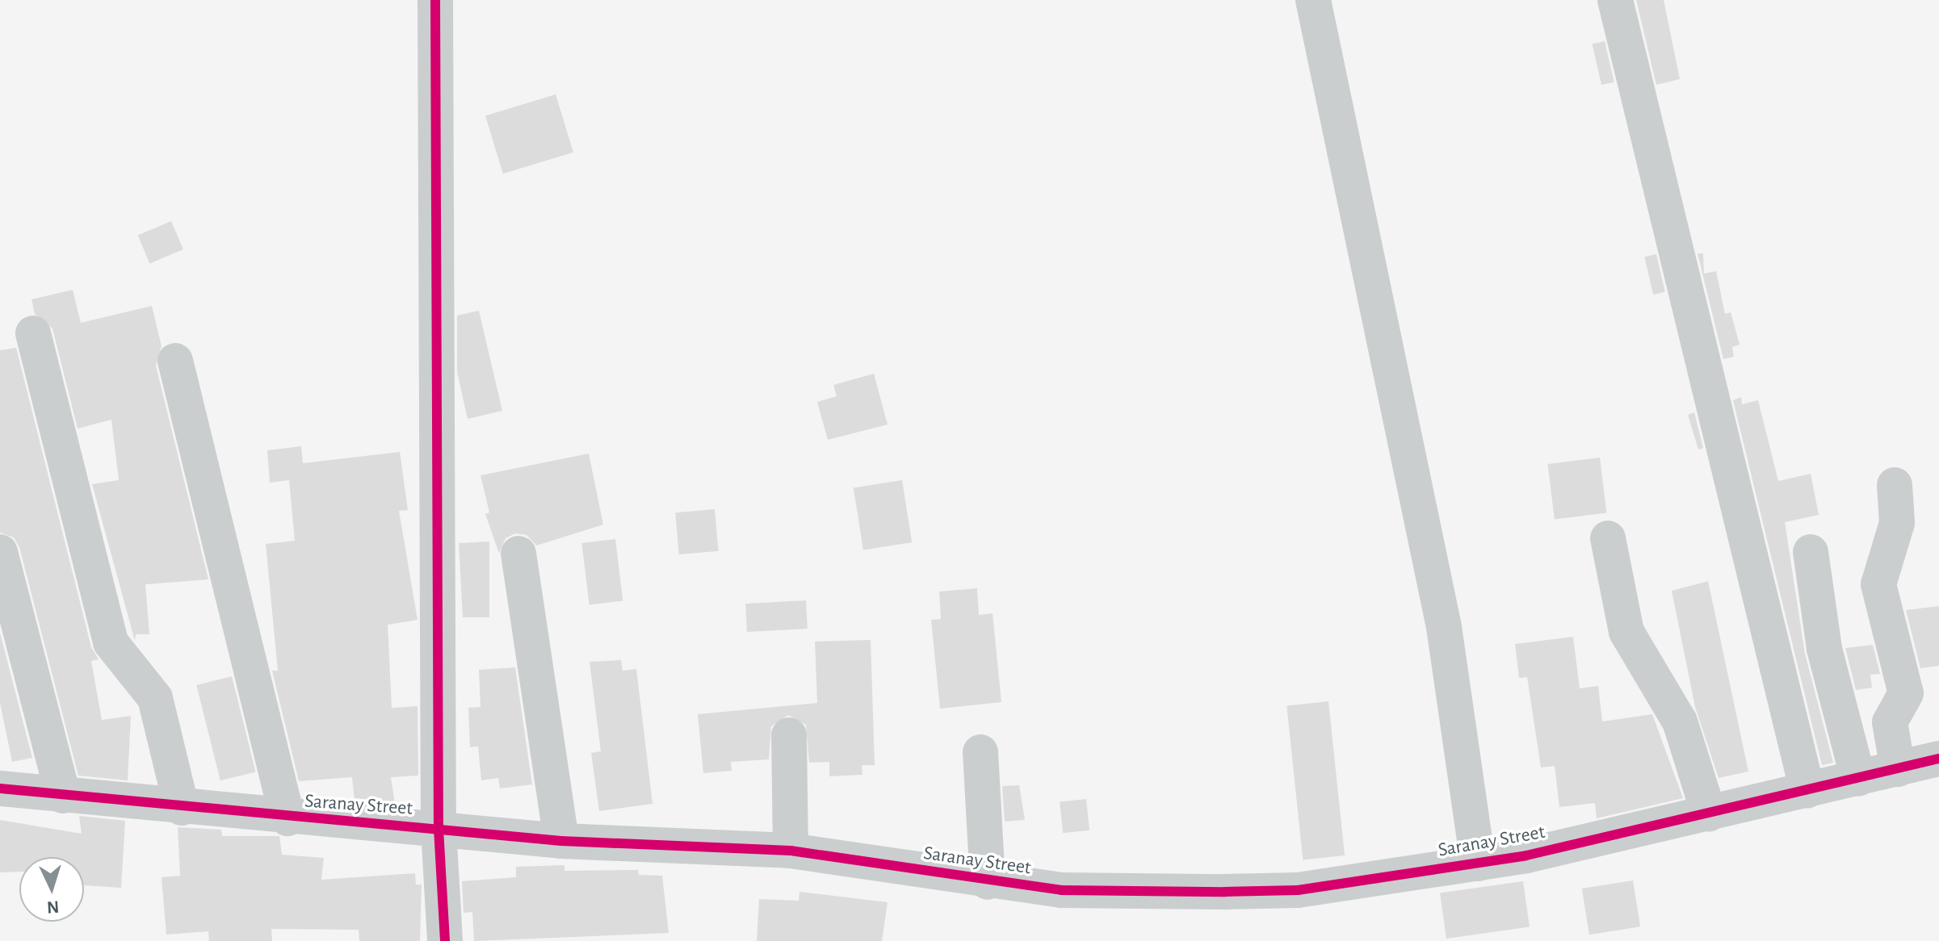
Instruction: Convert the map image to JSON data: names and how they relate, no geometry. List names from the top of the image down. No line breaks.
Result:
{"streets":{"street":["Saranay Street"]},"north":"bottom"}
